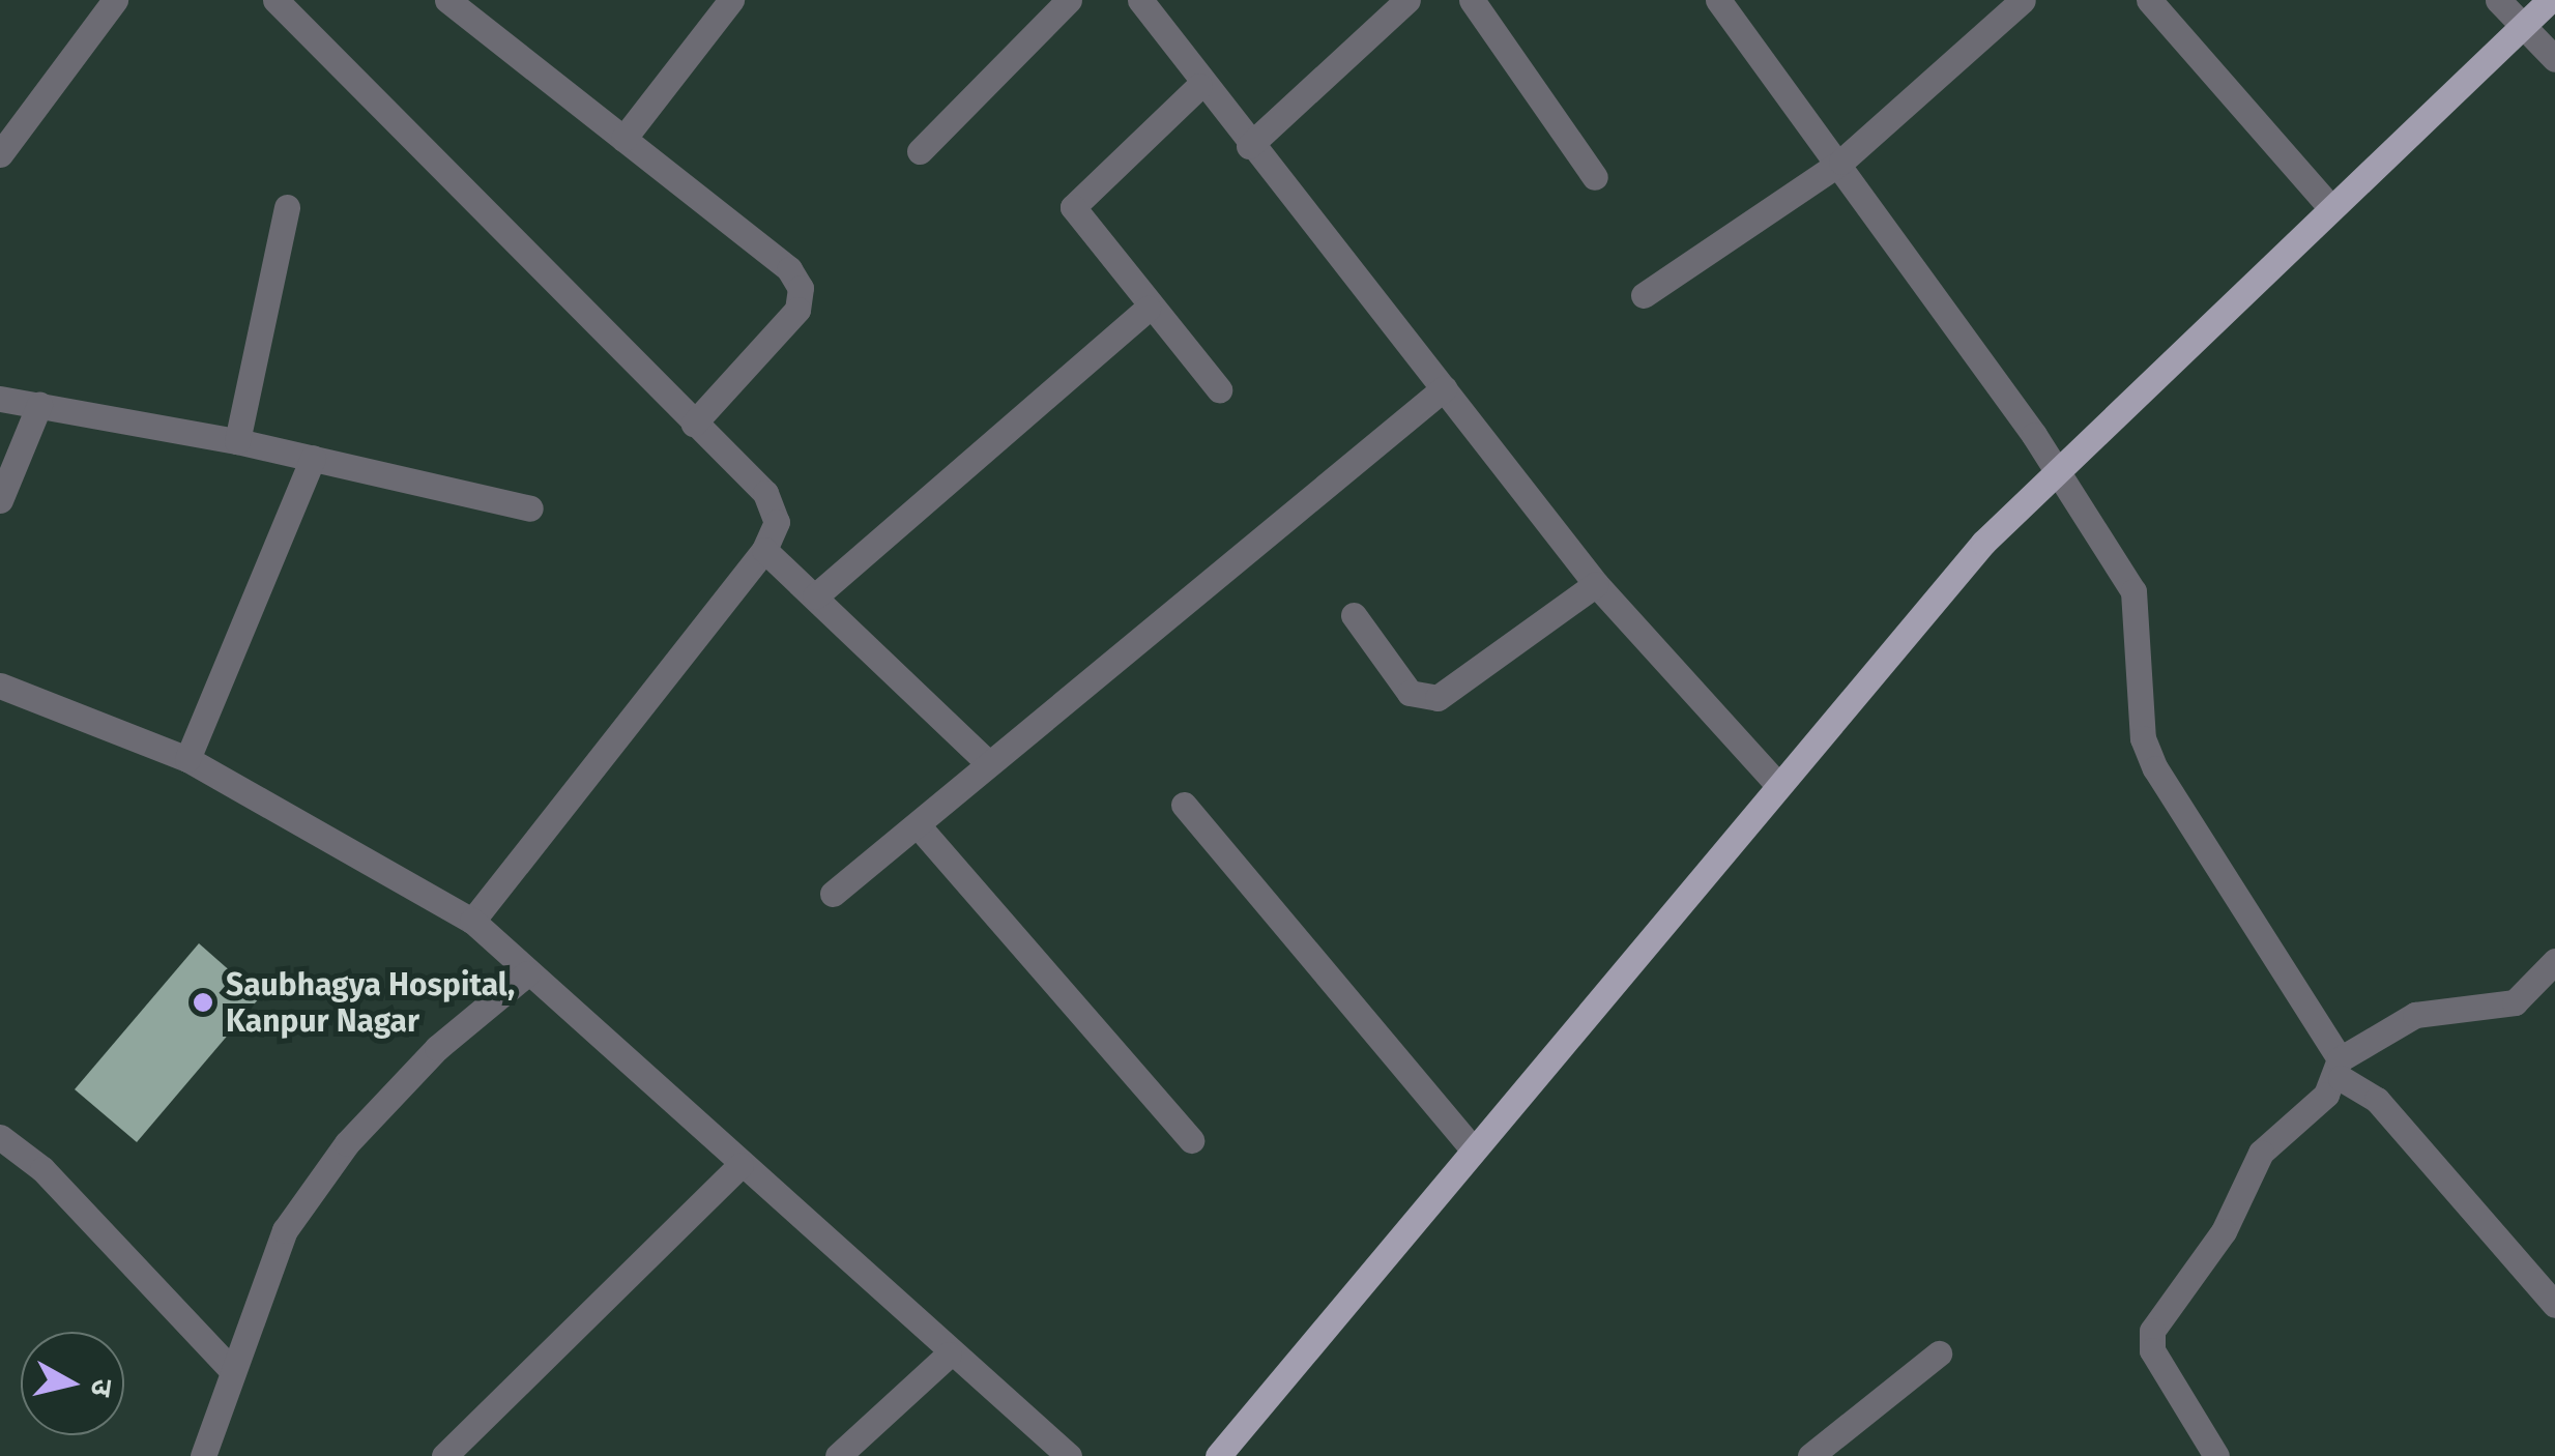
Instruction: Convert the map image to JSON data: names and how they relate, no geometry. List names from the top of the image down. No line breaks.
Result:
{"places":["Saubhagya Hospital, Kanpur Nagar"],"north":"right"}
